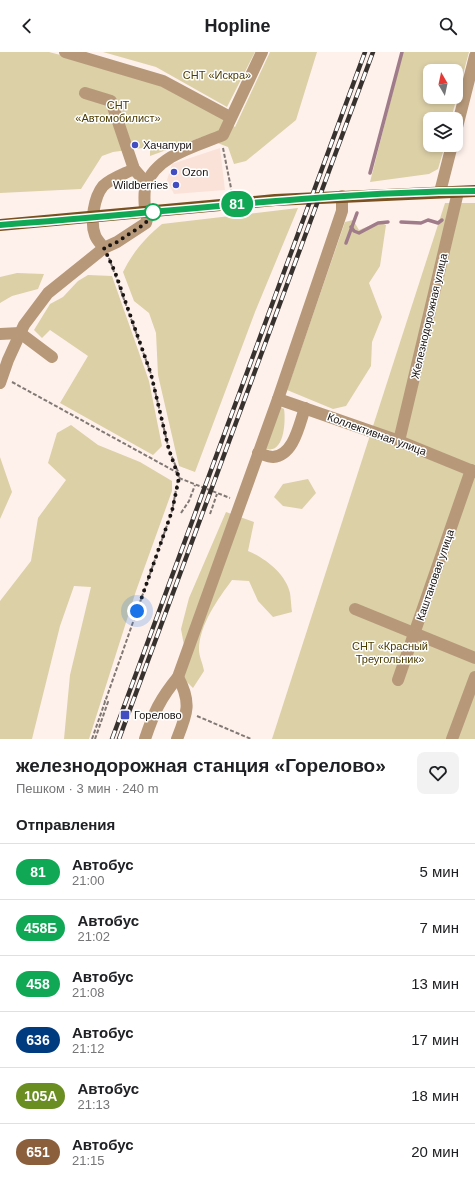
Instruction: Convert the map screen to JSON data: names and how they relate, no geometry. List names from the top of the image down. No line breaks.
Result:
{"streets":{"street":["Железнодорожная улица","Коллективная улица","Каштановая улица"]},"crossings":[["Железнодорожная улица","Коллективная улица"],["Коллективная улица","Каштановая улица"]],"parks":["СНТ «Искра»","СНТ «Автомобилист»","СНТ «Красный Треугольник»"],"places":{"other":["Хачапури","Ozon","Wildberries"],"transit":["Горелово"]},"lines":["bus line 81"],"north":"top","page":{"header":"Hopline","on_map":"81","heading":[["железнодорожная станция «Горелово»","Пешком · 3 мин · 240 m"],"Отправления"],"list":[{"mark":"81","name":"Автобус","note":"21:00","value":"5 мин"},{"mark":"458Б","name":"Автобус","note":"21:02","value":"7 мин"},{"mark":"458","name":"Автобус","note":"21:08","value":"13 мин"},{"mark":"636","name":"Автобус","note":"21:12","value":"17 мин"},{"mark":"105А","name":"Автобус","note":"21:13","value":"18 мин"},{"mark":"651","name":"Автобус","note":"21:15","value":"20 мин"}]}}
